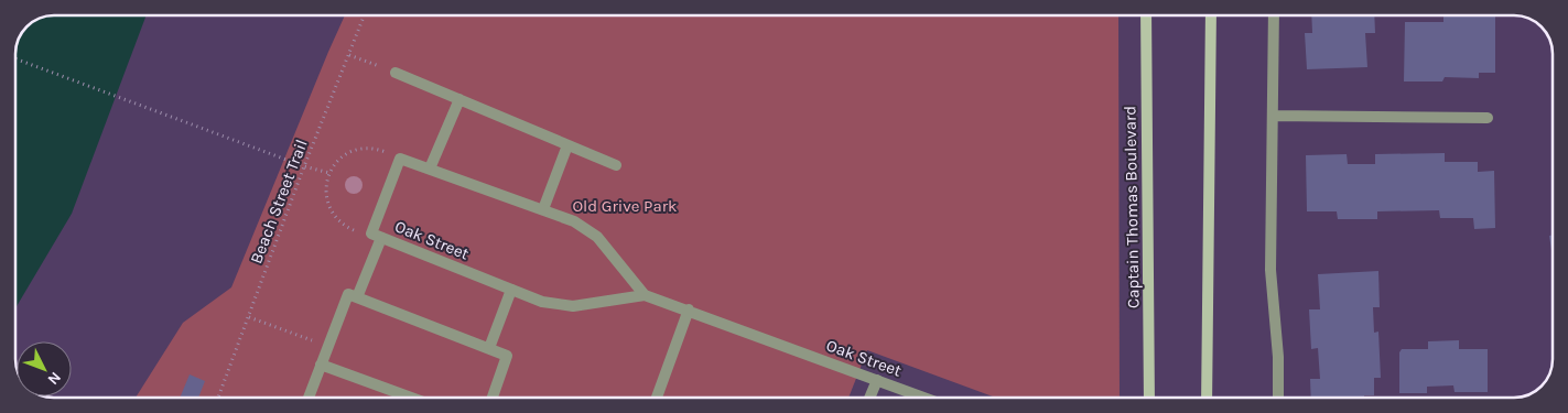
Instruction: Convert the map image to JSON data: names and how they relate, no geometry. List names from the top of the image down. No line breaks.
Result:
{"streets":{"main road":["Captain Thomas Boulevard"],"street":["Oak Street"],"path":["Beach Street Trail"]},"parks":["Old Grive Park"],"north":"bottom right"}
